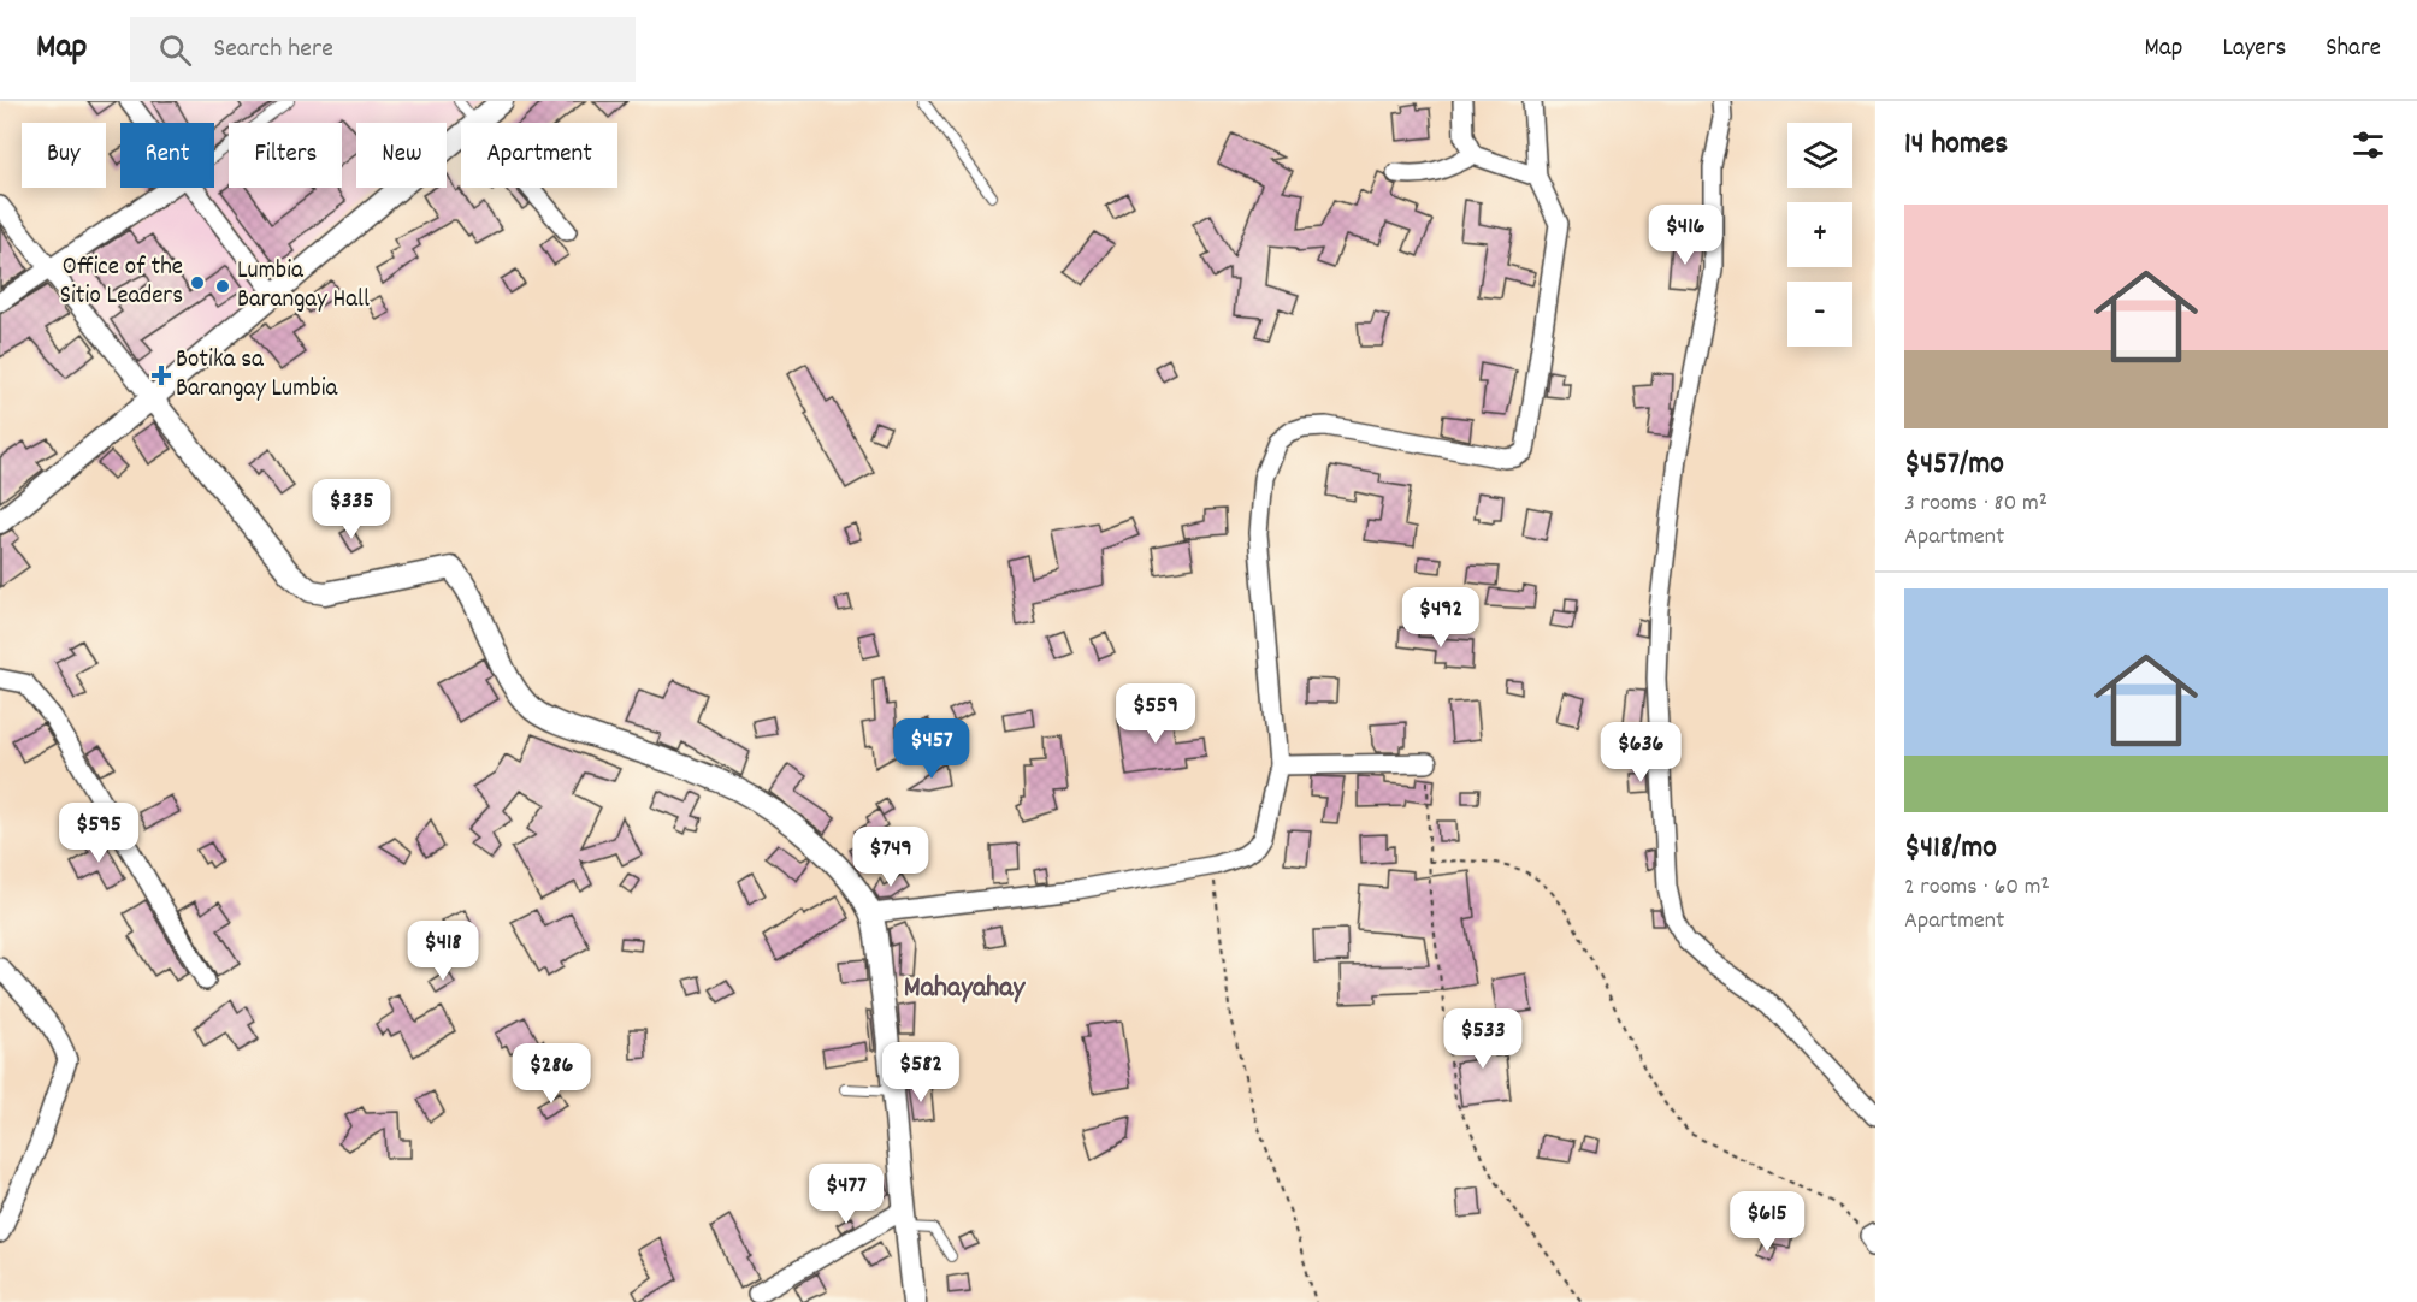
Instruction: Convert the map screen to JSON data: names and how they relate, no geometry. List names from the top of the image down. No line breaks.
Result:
{"districts":["Mahayahay"],"places":{"other":["Office of the Sitio Leaders","Lumbia Barangay Hall"],"health":["Botika sa Barangay Lumbia"]},"page":{"header":"Map","search":"Search here","nav":["Map","Layers","Share"],"heading":"14 homes","map_buttons":["+","−"],"chip":["Buy","Rent","Filters","New","Apartment"],"list":[{"name":"$457/mo","note":"3 rooms · 80 m² · Apartment"},{"name":"$418/mo","note":"2 rooms · 60 m² · Apartment"}],"price":["$416","$335","$492","$559","$457","$636","$595","$749","$418","$533","$582","$286","$477","$615"]}}
